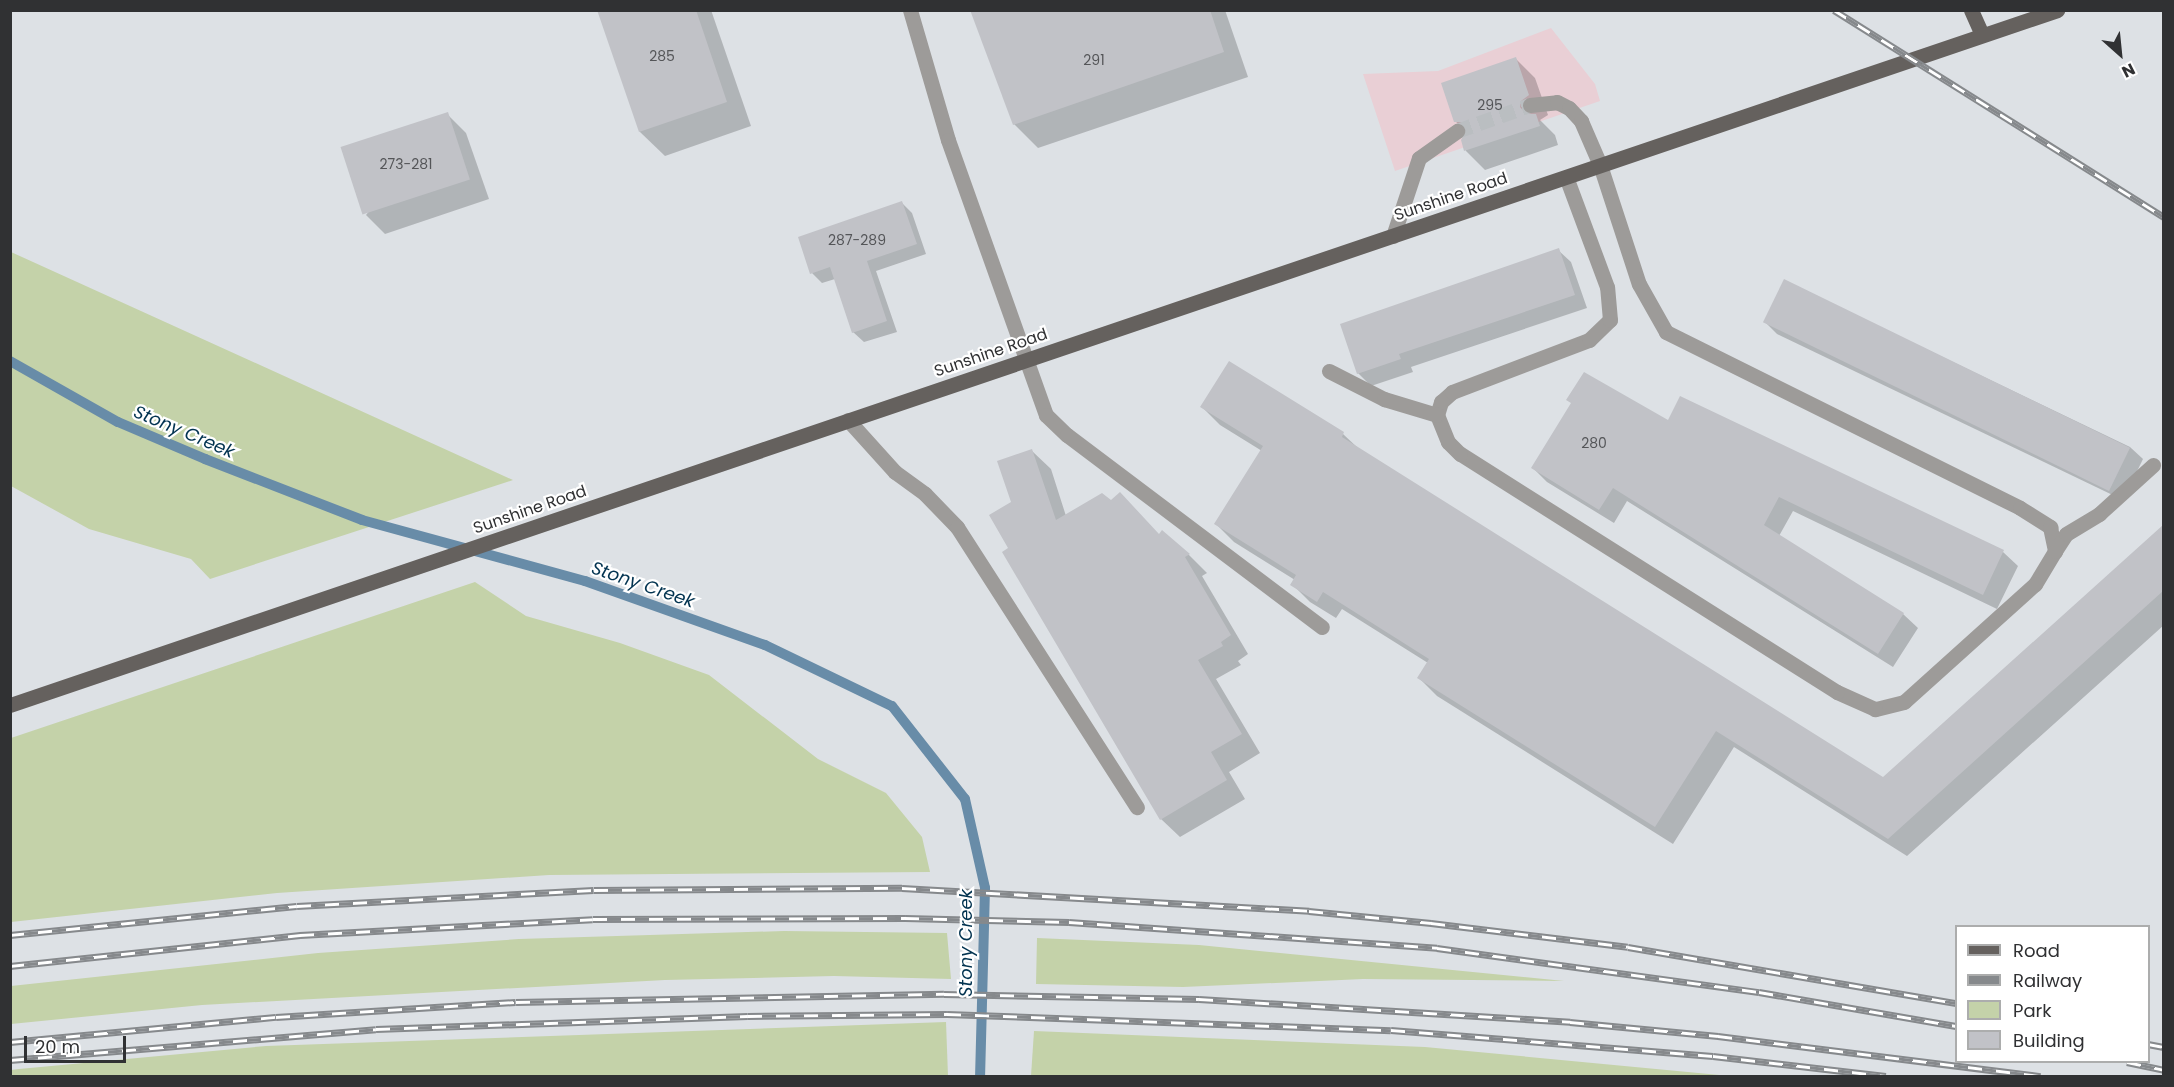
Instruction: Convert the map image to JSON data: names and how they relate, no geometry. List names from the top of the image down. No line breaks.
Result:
{"streets":{"main road":["Sunshine Road"]},"water":["Stony Creek"],"house_numbers":["285","291","295","273-281","287-289","280"],"legend":["Road","Railway","Park","Building"],"scale_bar":"20 m","north":"bottom right"}
